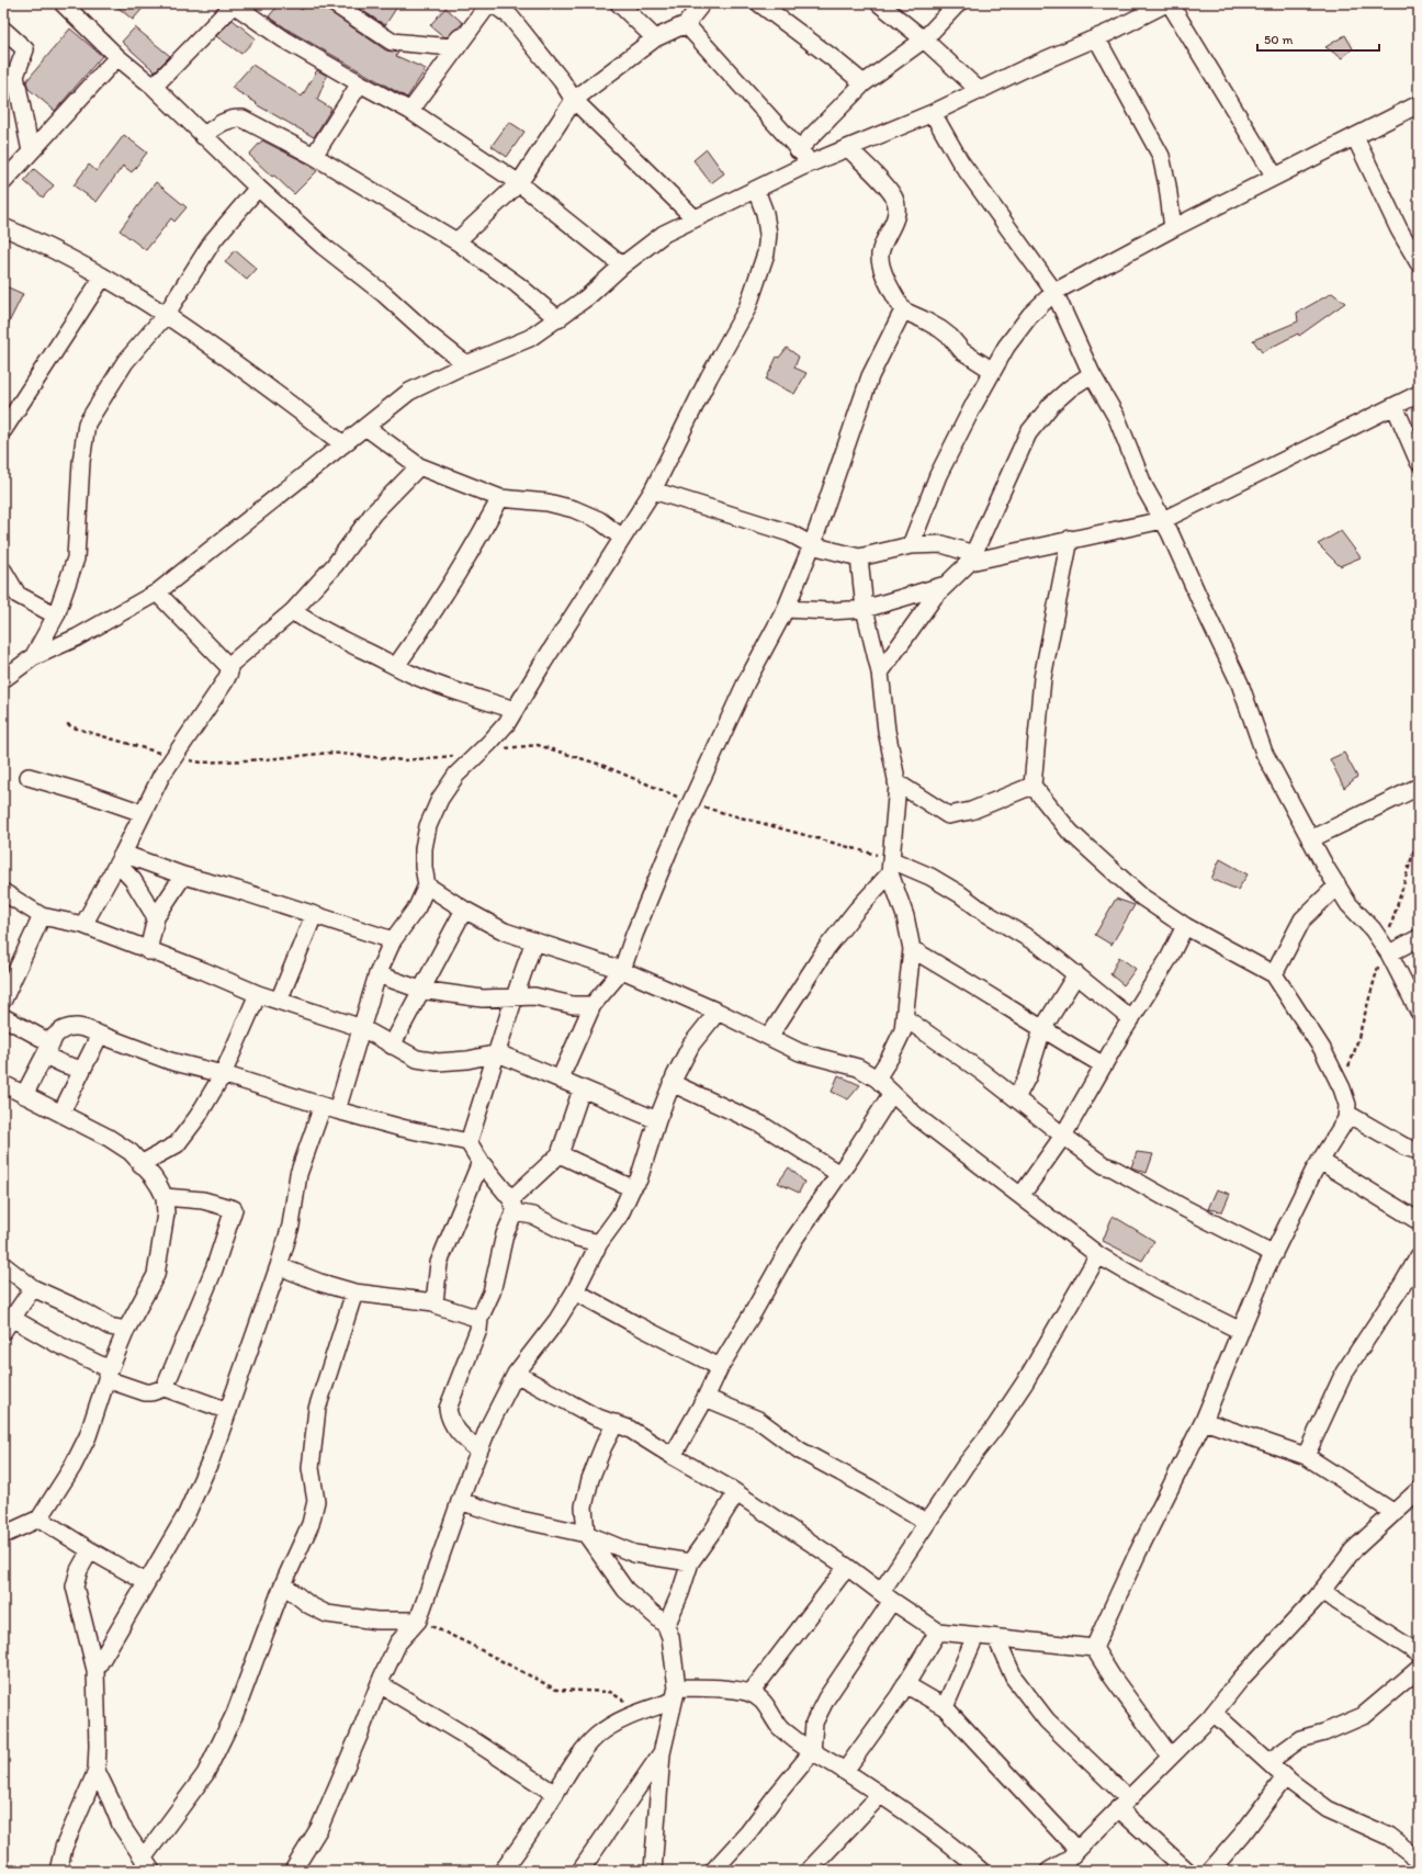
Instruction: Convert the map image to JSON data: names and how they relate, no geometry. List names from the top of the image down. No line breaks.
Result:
{"scale_bar":"50 m"}
